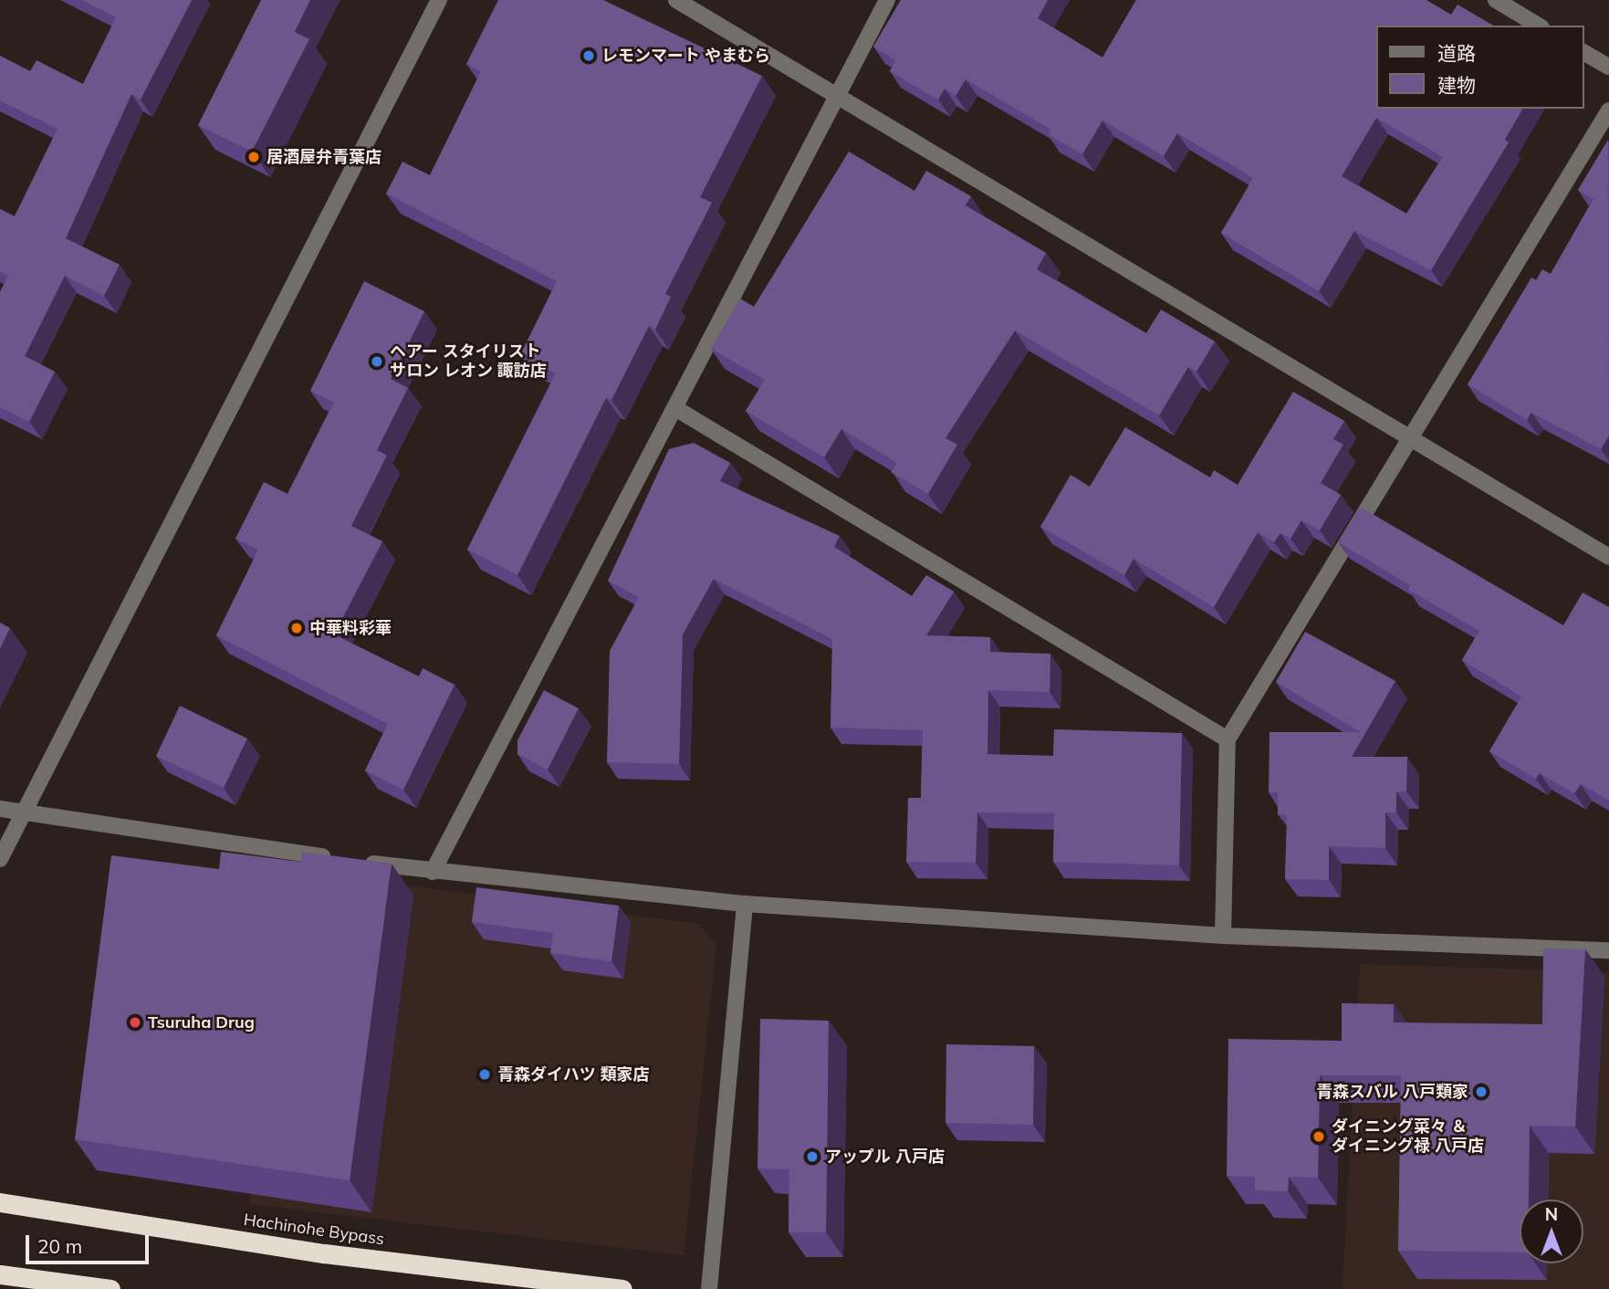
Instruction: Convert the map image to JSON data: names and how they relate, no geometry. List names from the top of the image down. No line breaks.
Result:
{"streets":{"highway":["Hachinohe Bypass"]},"places":["レモンマート やまむら","居酒屋弁青葉店","ヘアー スタイリスト サロン レオン 諏訪店","中華料彩華","Tsuruha Drug","青森ダイハツ 類家店","青森スバル 八戸類家","ダイニング菜々 ＆ ダイニング禄 八戸店","アップル 八戸店"],"legend":["道路","建物"],"scale_bar":"20 m","north":"top"}
